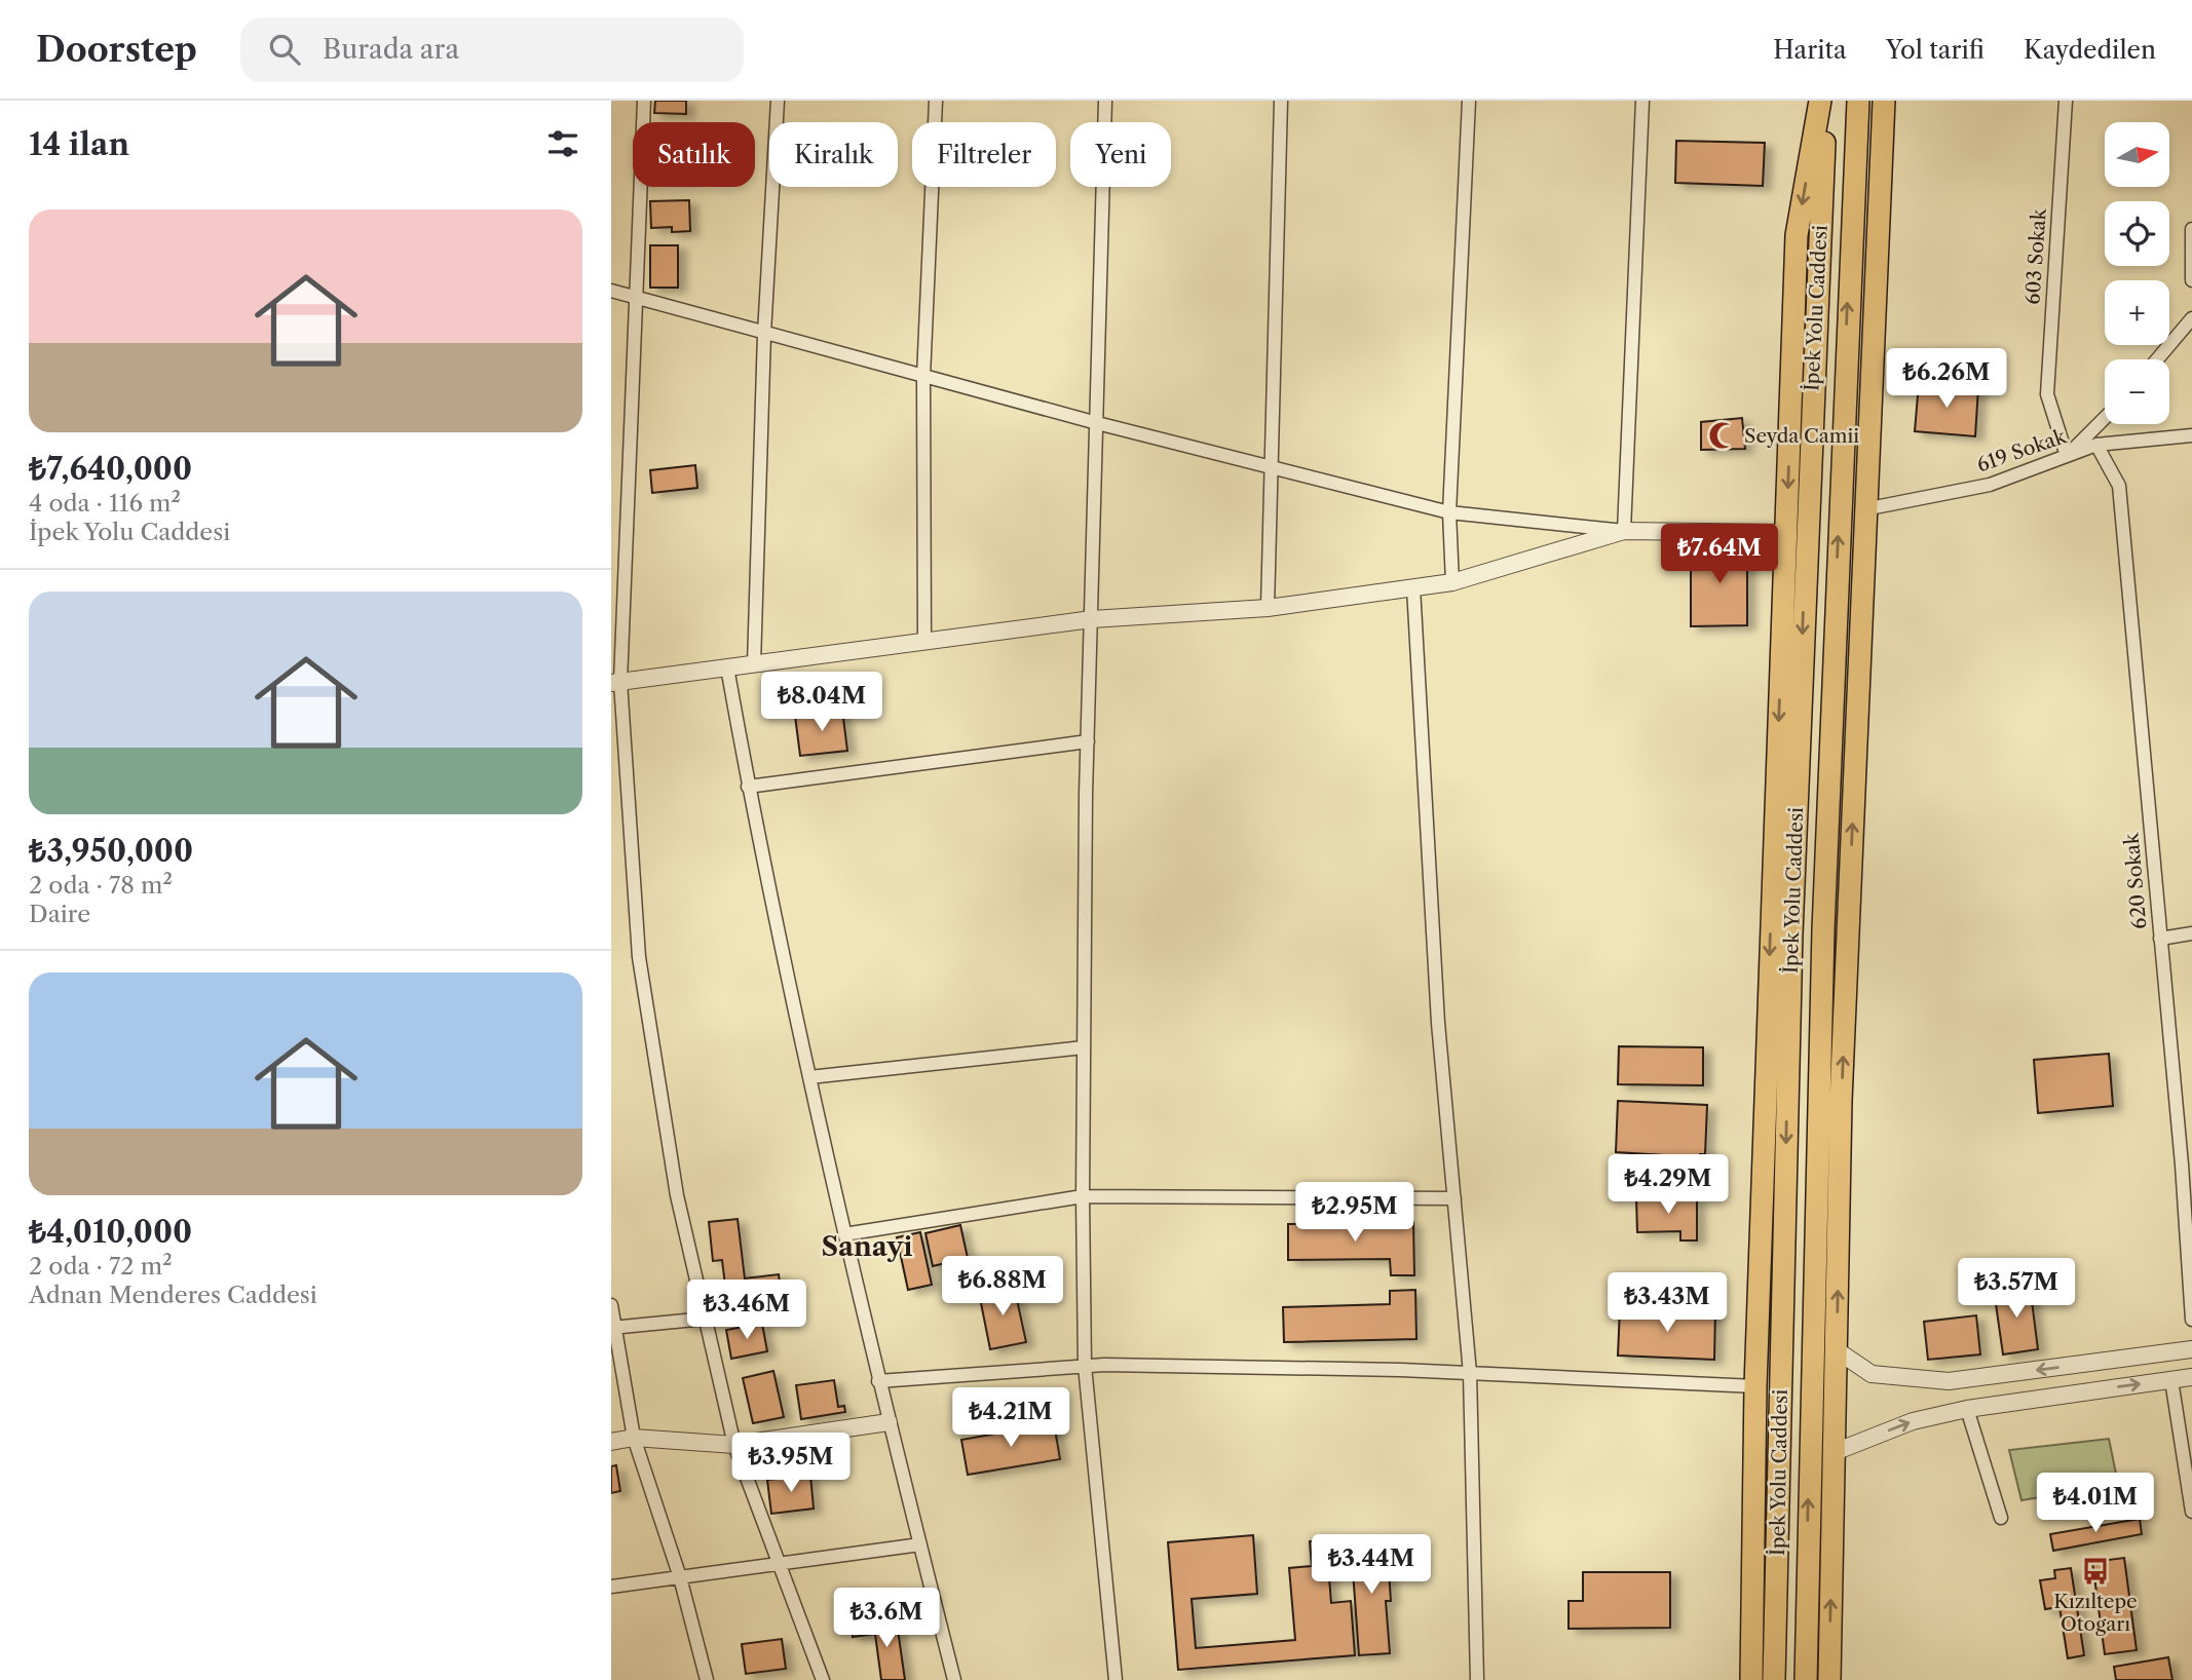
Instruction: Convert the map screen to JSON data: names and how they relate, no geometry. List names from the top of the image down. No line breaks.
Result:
{"streets":{"highway":["İpek Yolu Caddesi"],"street":["603 Sokak","619 Sokak","620 Sokak"]},"crossings":[["603 Sokak","619 Sokak"],["619 Sokak","620 Sokak"]],"districts":["Sanayi"],"places":{"mosque":["Seyda Camii"],"bus stop":["Kızıltepe Otogarı"]},"north":"right","page":{"header":"Doorstep","search":"Burada ara","nav":["Harita","Yol tarifi","Kaydedilen"],"heading":"14 ilan","map_buttons":["+","−"],"chip":["Satılık","Kiralık","Filtreler","Yeni"],"list":[{"name":"₺7,640,000","note":"4 oda · 116 m² · İpek Yolu Caddesi"},{"name":"₺3,950,000","note":"2 oda · 78 m² · Daire"},{"name":"₺4,010,000","note":"2 oda · 72 m² · Adnan Menderes Caddesi"}],"price":["₺6.26M","₺7.64M","₺8.04M","₺4.29M","₺2.95M","₺6.88M","₺3.57M","₺3.43M","₺3.46M","₺4.21M","₺3.95M","₺4.01M","₺3.44M","₺3.6M"]}}
